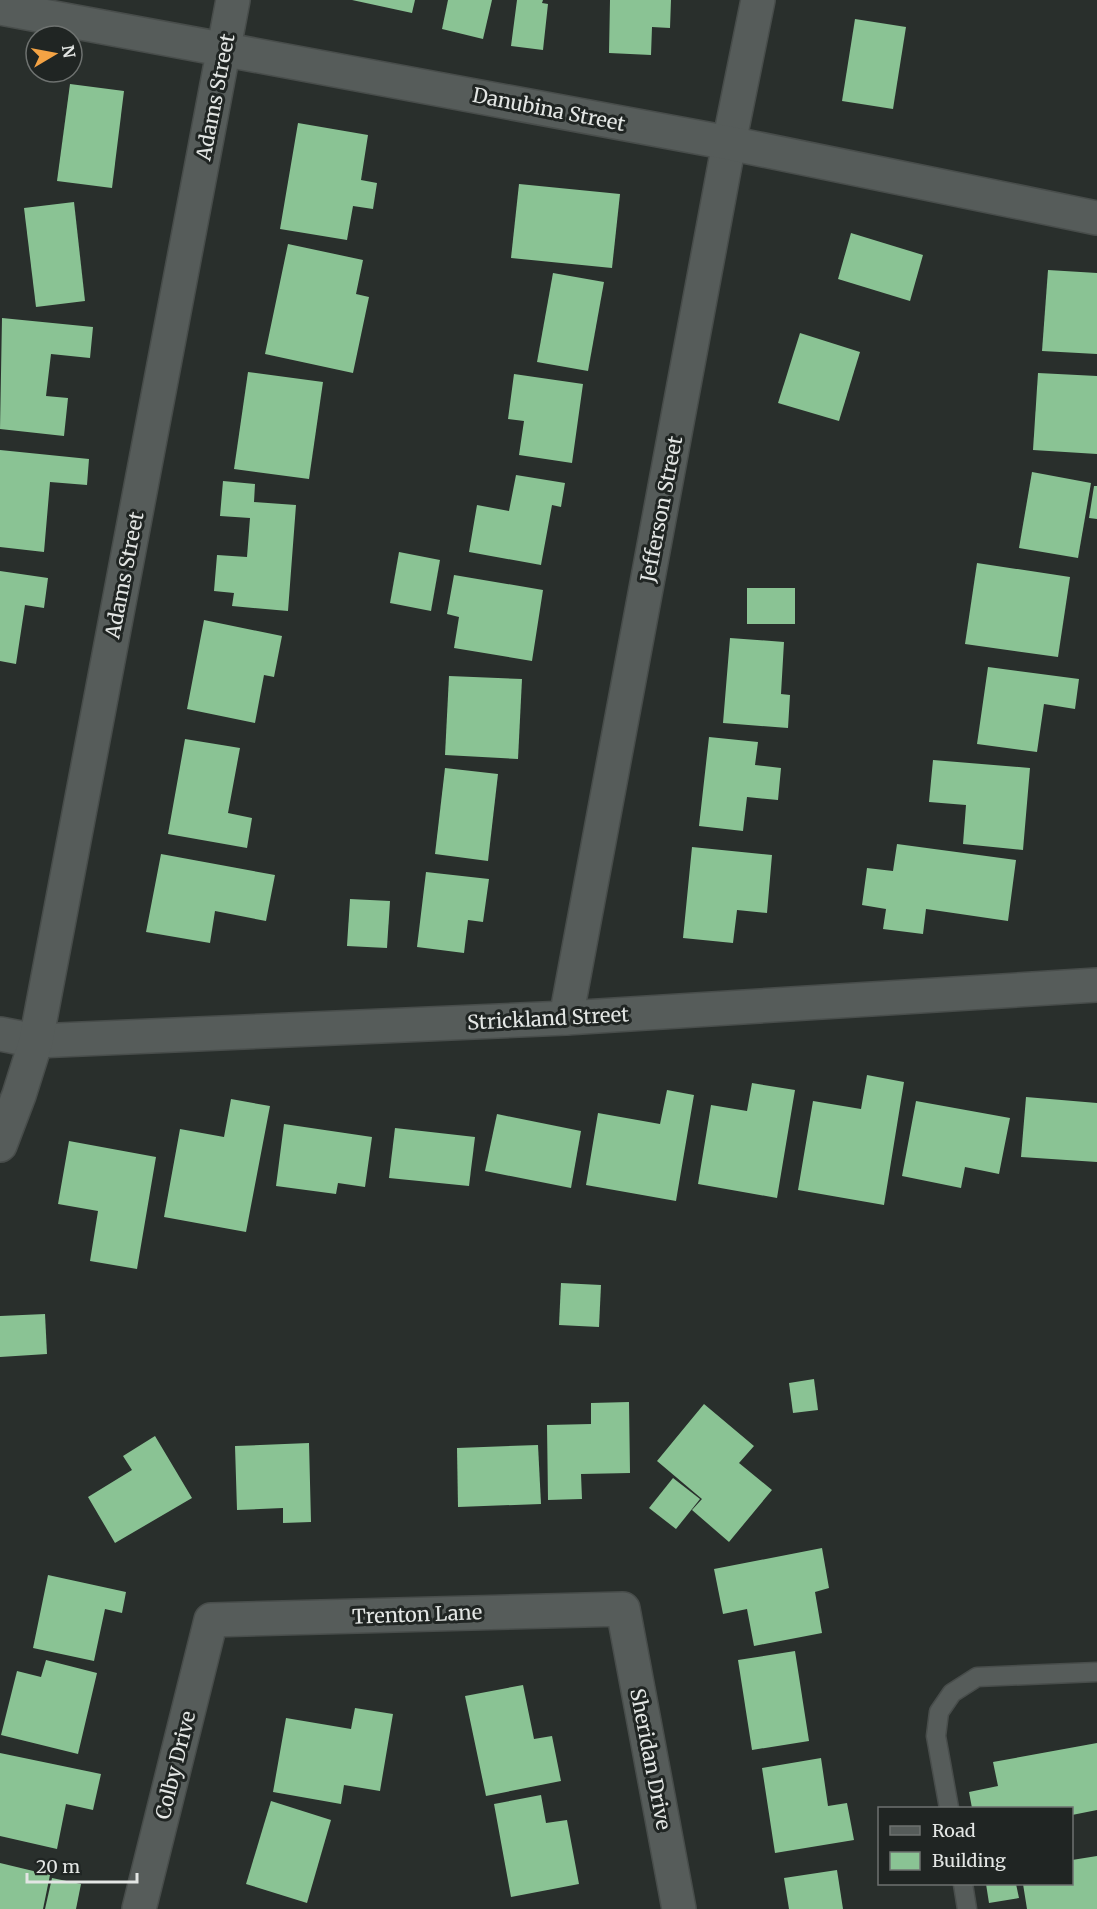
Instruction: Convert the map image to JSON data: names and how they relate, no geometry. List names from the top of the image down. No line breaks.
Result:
{"streets":{"street":["Adams Street","Danubina Street","Jefferson Street","Strickland Street","Trenton Lane","Sheridan Drive","Colby Drive"]},"crossings":[["Adams Street","Danubina Street"],["Adams Street","Strickland Street"],["Danubina Street","Jefferson Street"],["Jefferson Street","Strickland Street"],["Trenton Lane","Sheridan Drive"],["Trenton Lane","Colby Drive"]],"legend":["Road","Building"],"scale_bar":"20 m","north":"right"}
